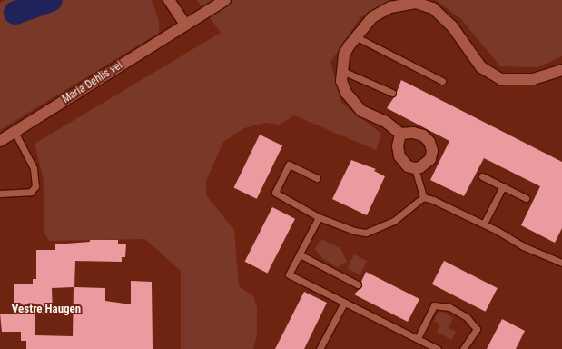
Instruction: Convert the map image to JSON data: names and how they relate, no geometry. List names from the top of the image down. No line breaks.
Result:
{"streets":{"street":["Maria Dehlis vei"]},"districts":["Vestre Haugen"]}
